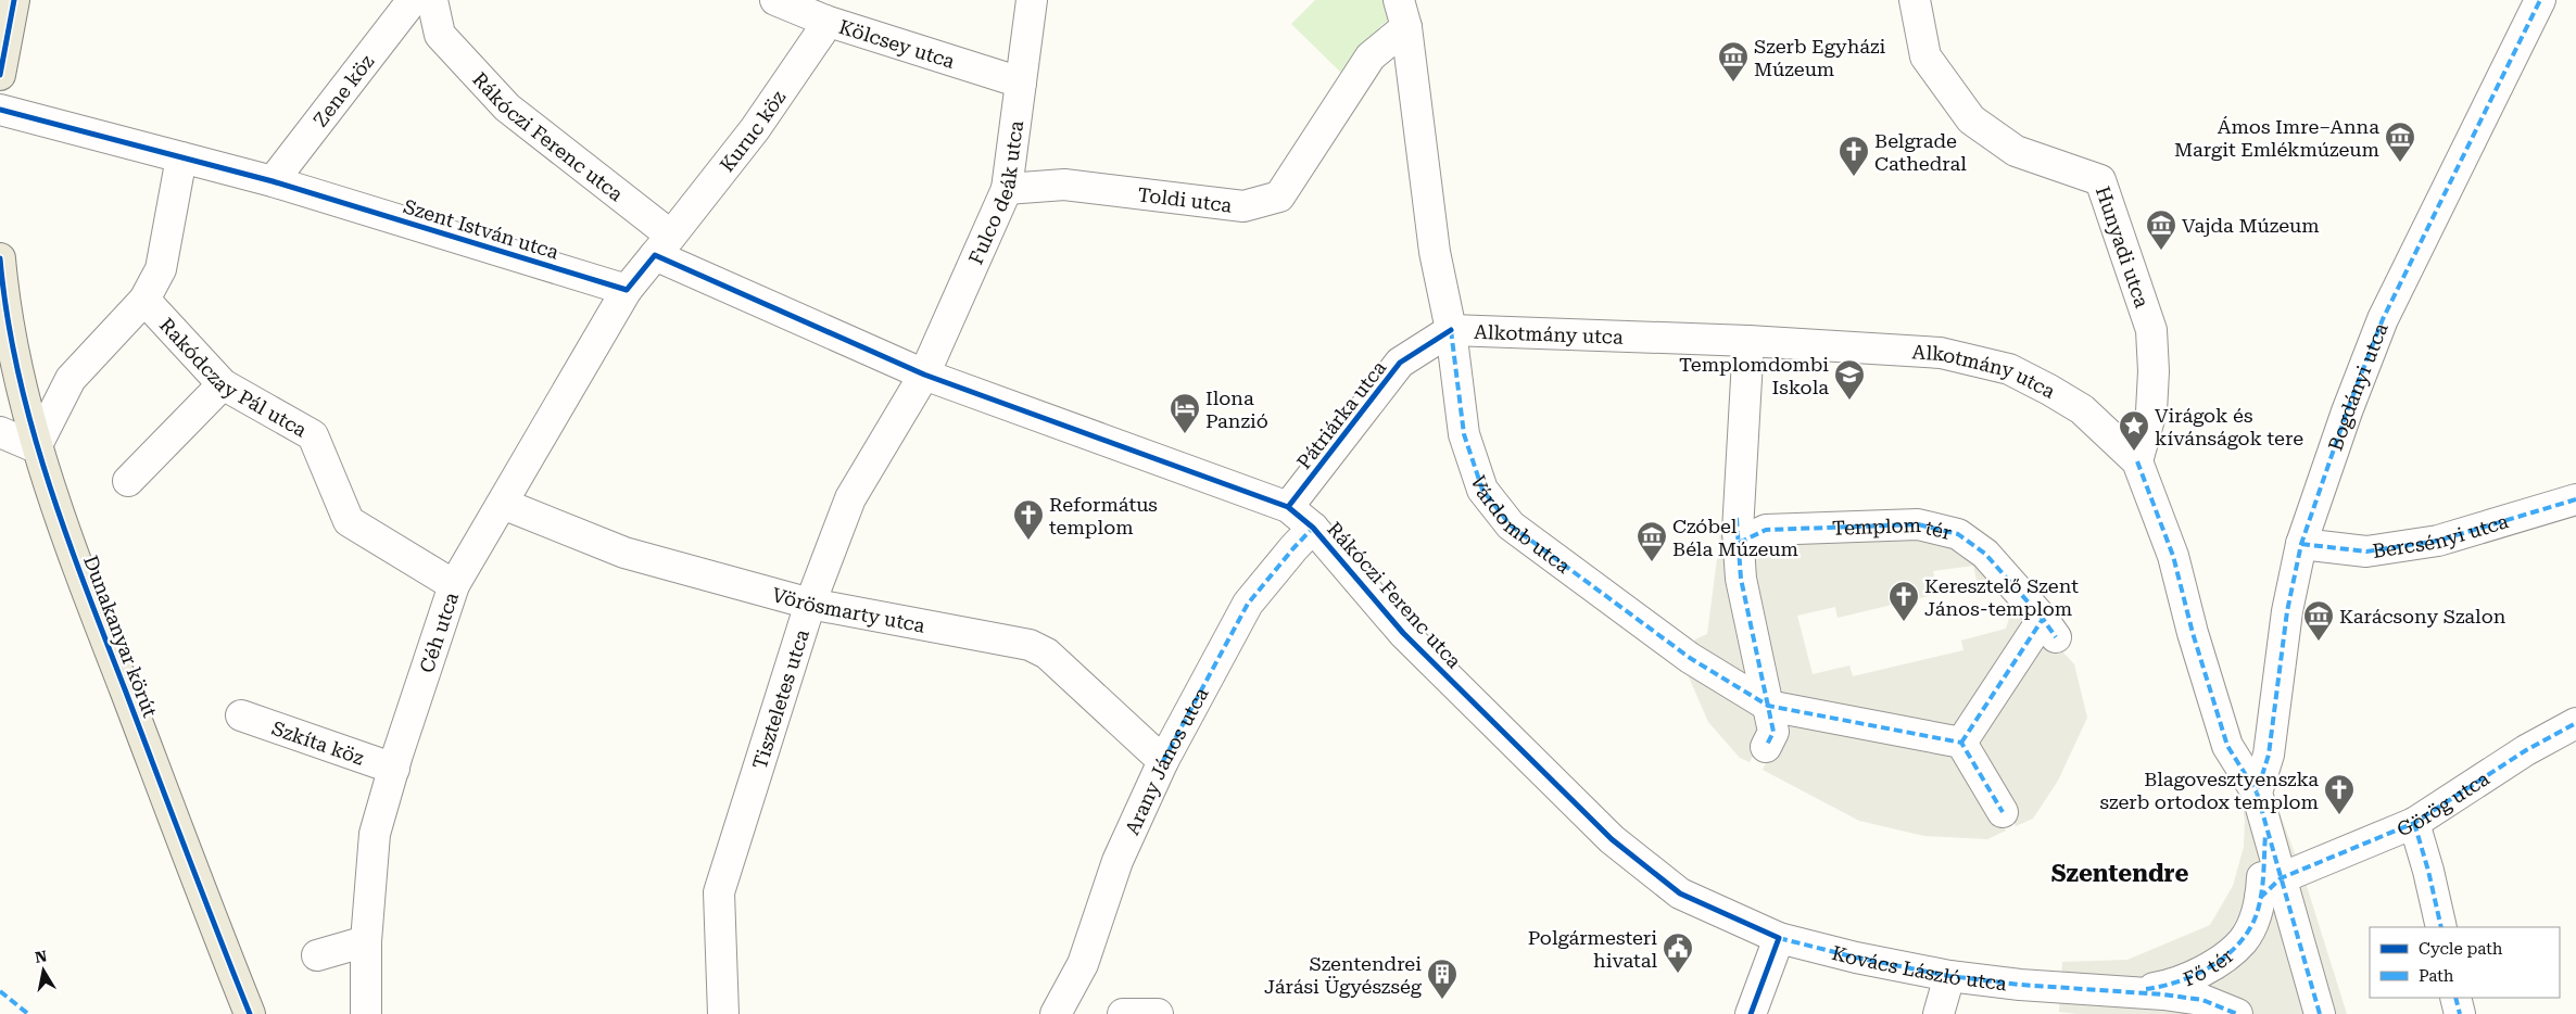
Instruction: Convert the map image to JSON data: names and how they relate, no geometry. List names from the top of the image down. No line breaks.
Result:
{"streets":{"main road":["Dunakanyar körút"],"street":["Kölcsey utca","Zene köz","Kuruc köz","Rákóczi Ferenc utca","Fulco deák utca","Toldi utca","Szent István utca","Hunyadi utca","Alkotmány utca","Rakódczay Pál utca","Bogdányi utca","Pátriárka utca","Várdomb utca","Templom tér","Bercsényi utca","Vörösmarty utca","Céh utca","Tiszteletes utca","Szkíta köz","Arany János utca","Görög utca","Fő tér","Kovács László utca"]},"crossings":[["Kölcsey utca","Kuruc köz"],["Kölcsey utca","Fulco deák utca"],["Zene köz","Szent István utca"],["Kuruc köz","Rákóczi Ferenc utca"],["Rákóczi Ferenc utca","Fulco deák utca"],["Rákóczi Ferenc utca","Pátriárka utca"],["Rákóczi Ferenc utca","Tiszteletes utca"],["Rákóczi Ferenc utca","Arany János utca"],["Rákóczi Ferenc utca","Kovács László utca"],["Fulco deák utca","Toldi utca"],["Fulco deák utca","Tiszteletes utca"],["Szent István utca","Rakódczay Pál utca"],["Szent István utca","Céh utca"],["Hunyadi utca","Alkotmány utca"],["Alkotmány utca","Bogdányi utca"],["Alkotmány utca","Pátriárka utca"],["Alkotmány utca","Várdomb utca"],["Alkotmány utca","Fő tér"],["Rakódczay Pál utca","Céh utca"],["Rakódczay Pál utca","Dunakanyar körút"],["Bogdányi utca","Bercsényi utca"],["Bogdányi utca","Fő tér"],["Pátriárka utca","Várdomb utca"],["Vörösmarty utca","Céh utca"],["Vörösmarty utca","Tiszteletes utca"],["Vörösmarty utca","Arany János utca"],["Céh utca","Szkíta köz"],["Görög utca","Fő tér"],["Fő tér","Kovács László utca"]],"districts":["Szentendre"],"places":{"museum":["Szerb Egyházi Múzeum","Ámos Imre–Anna Margit Emlékmúzeum","Vajda Múzeum","Czóbel Béla Múzeum","Karácsony Szalon"],"church":["Belgrade Cathedral","Református templom","Keresztelő Szent János-templom","Blagovesztyenszka szerb ortodox templom"],"school or university":["Templomdombi Iskola"],"hotel":["Ilona Panzió"],"place":["Virágok és kívánságok tere"],"public building":["Polgármesteri hivatal"],"building":["Szentendrei Járási Ügyészség"]},"legend":["Cycle path","Path"],"north":"top"}
